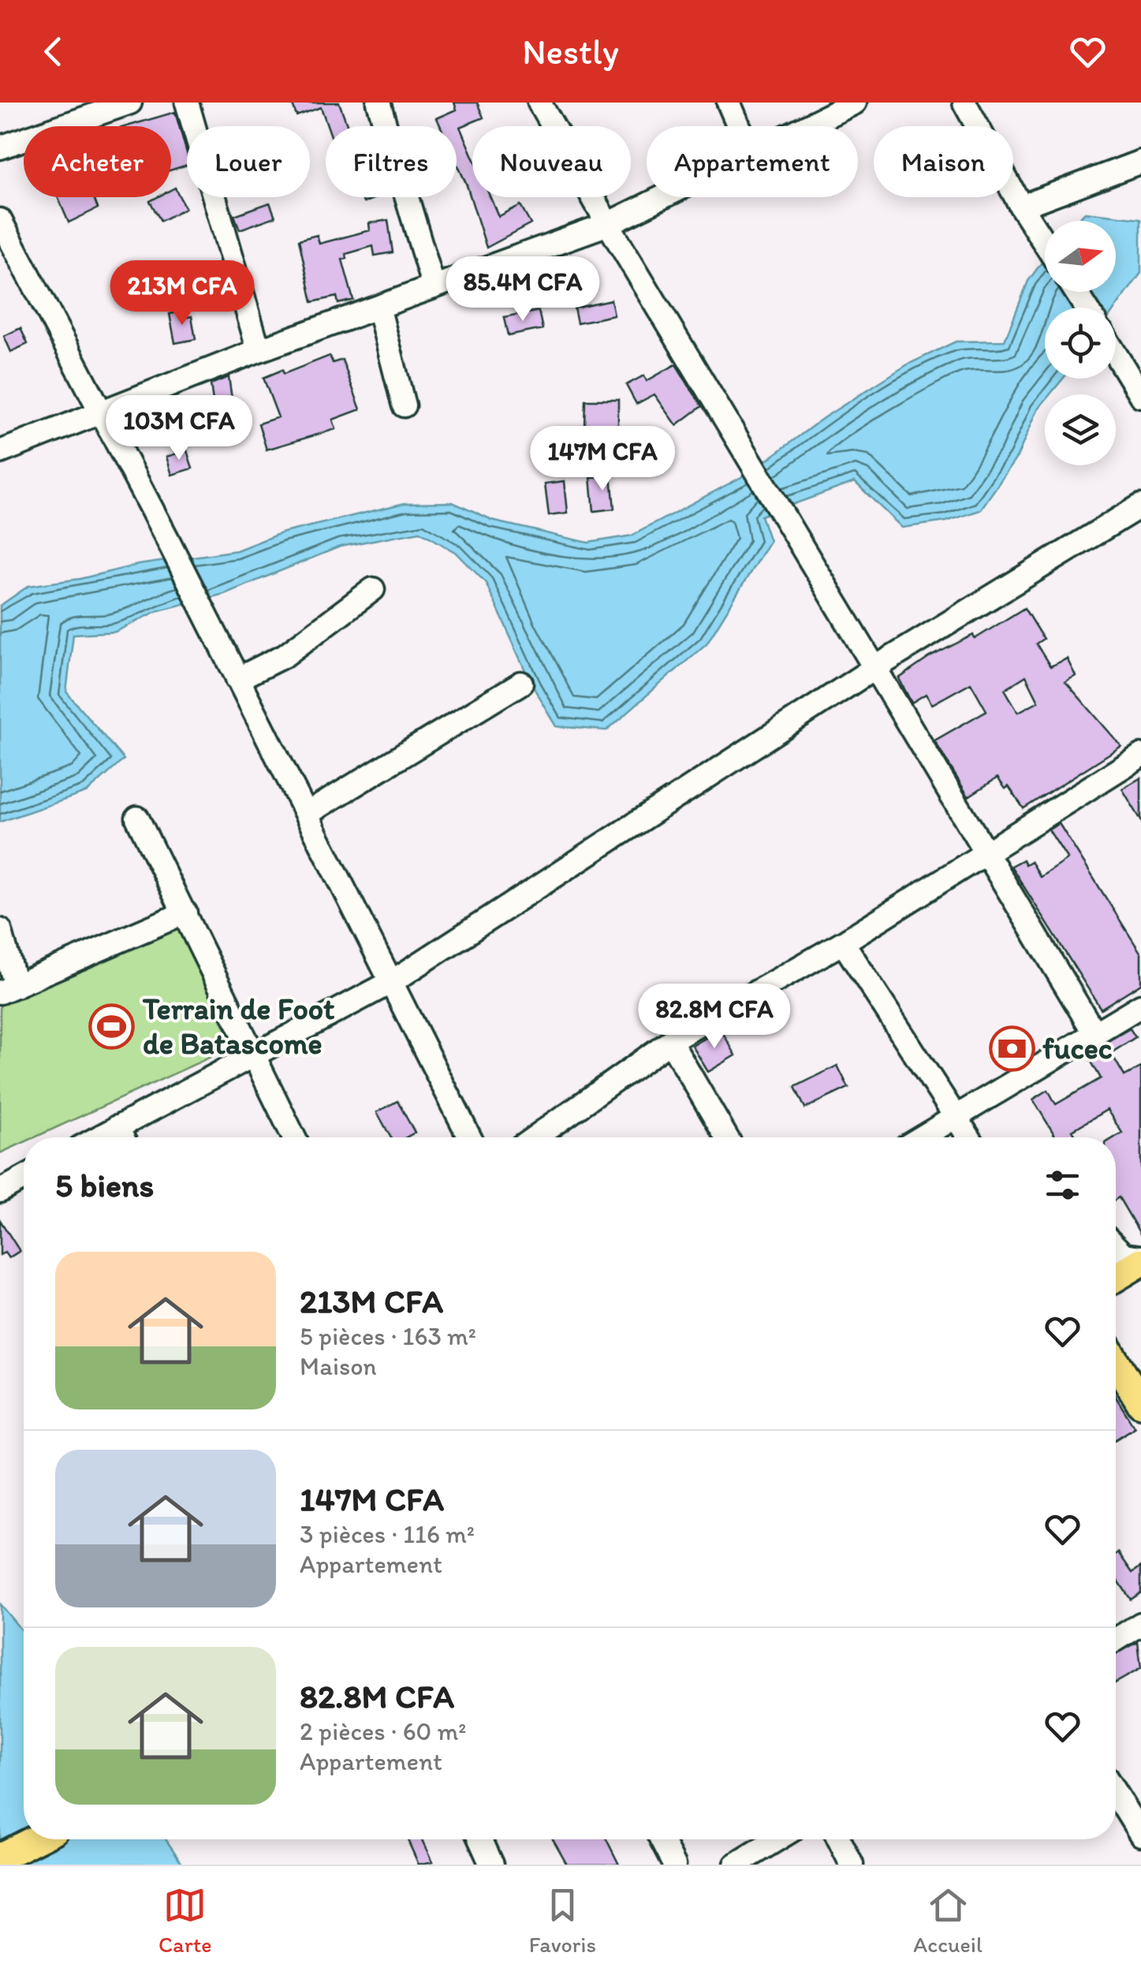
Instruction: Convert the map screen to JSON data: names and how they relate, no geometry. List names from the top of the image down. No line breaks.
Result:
{"places":{"sports":["Terrain de Foot de Batascome"],"bank":["fucec"]},"north":"right","page":{"header":"Nestly","chip":["Acheter","Louer","Filtres","Nouveau","Appartement","Maison"],"price":["85.4M CFA","213M CFA","103M CFA","147M CFA","82.8M CFA"],"heading":"5 biens","list":[{"name":"213M CFA","note":"5 pièces · 163 m² · Maison"},{"name":"147M CFA","note":"3 pièces · 116 m² · Appartement"},{"name":"82.8M CFA","note":"2 pièces · 60 m² · Appartement"}],"tabs":["Carte","Favoris","Accueil"]}}
